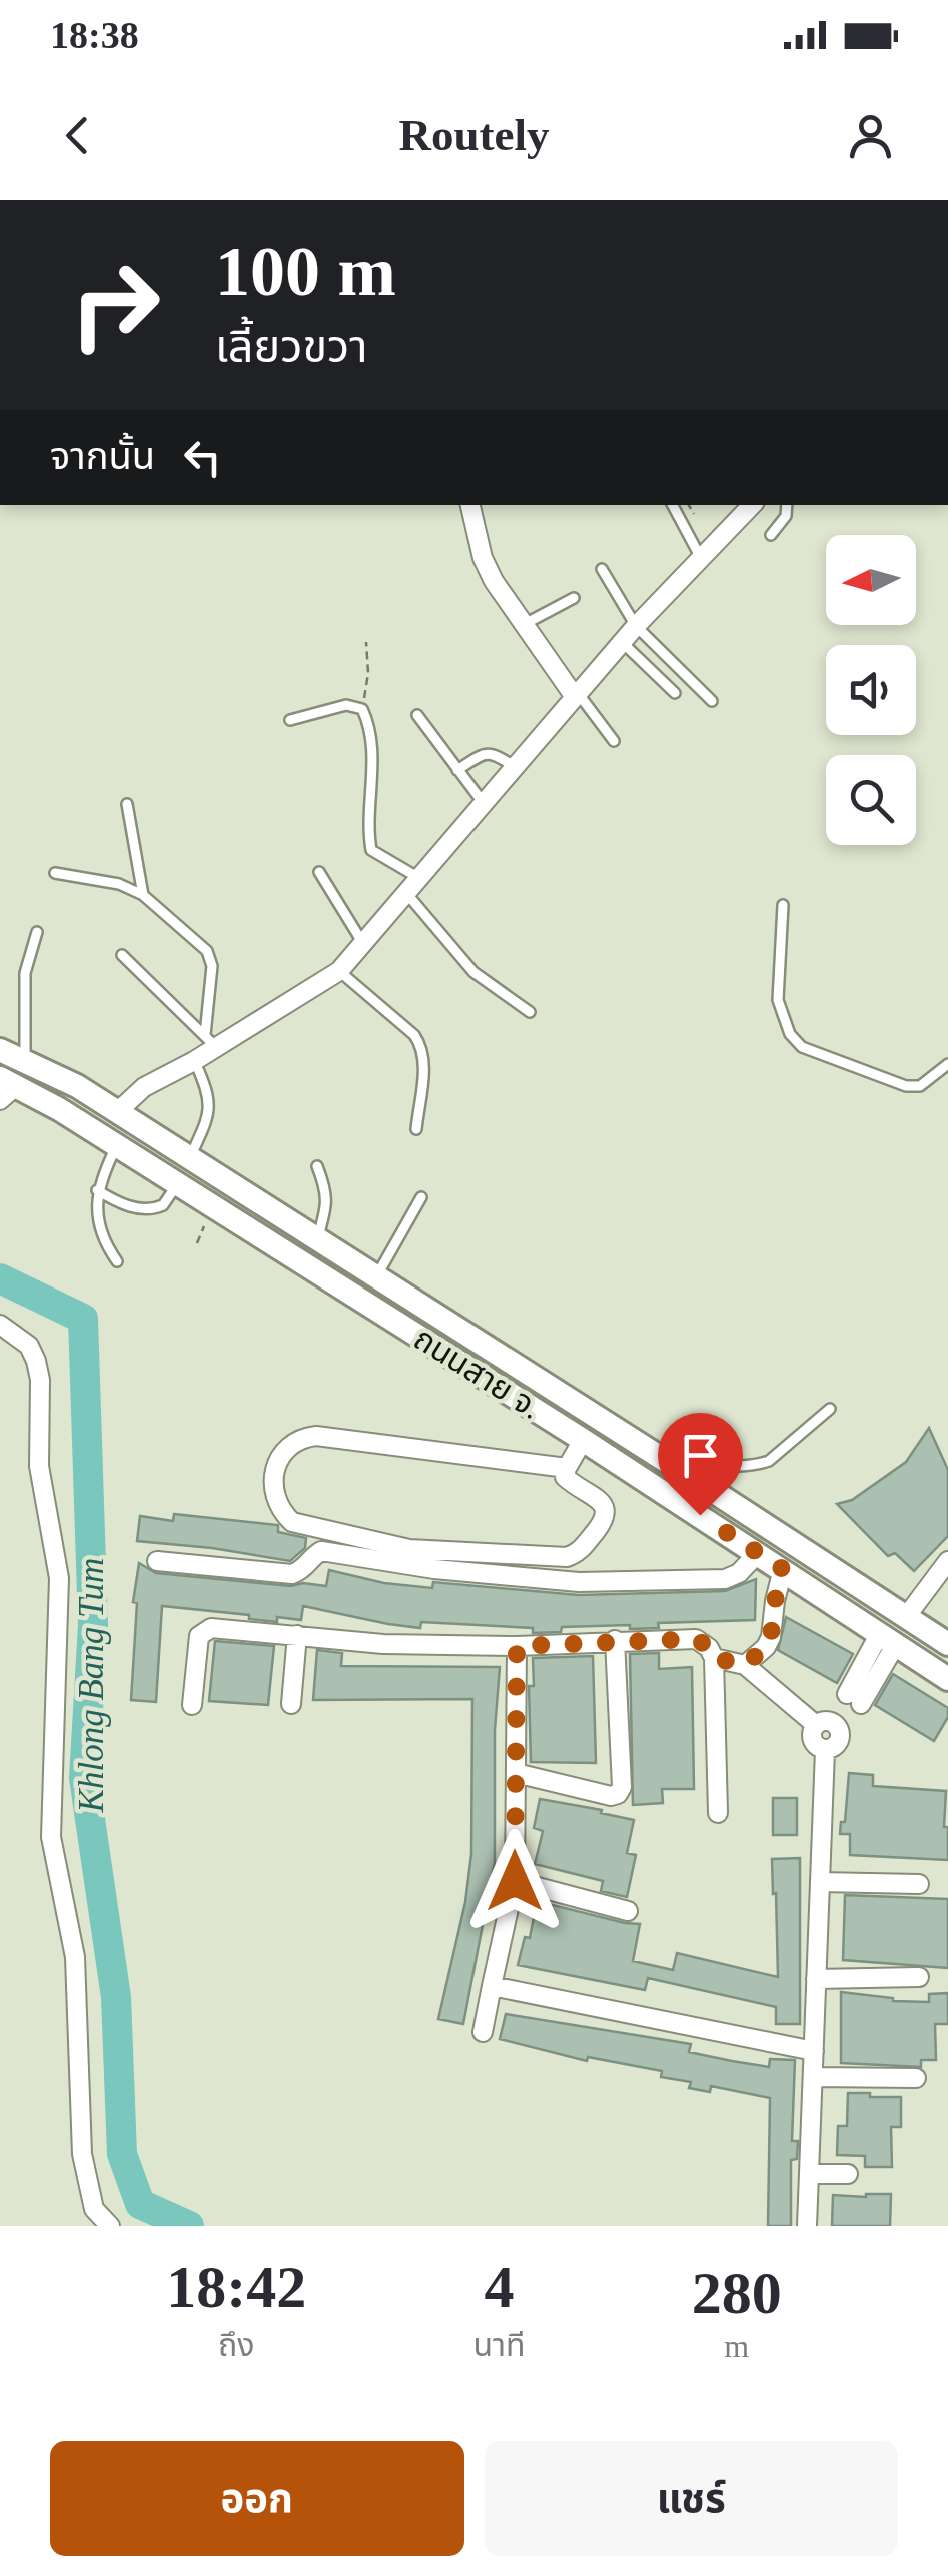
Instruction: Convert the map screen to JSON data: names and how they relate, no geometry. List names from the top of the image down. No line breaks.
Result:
{"streets":{"main road":["ถนนสาย จ."]},"water":["Khlong Bang Tum"],"north":"left","page":{"status":"18:38","header":"Routely","turn":["100 m","เลี้ยวขวา"],"then":"จากนั้น","eta":["18:42","ถึง","4","นาที","280","m"],"buttons":["ออก","แชร์"]}}
